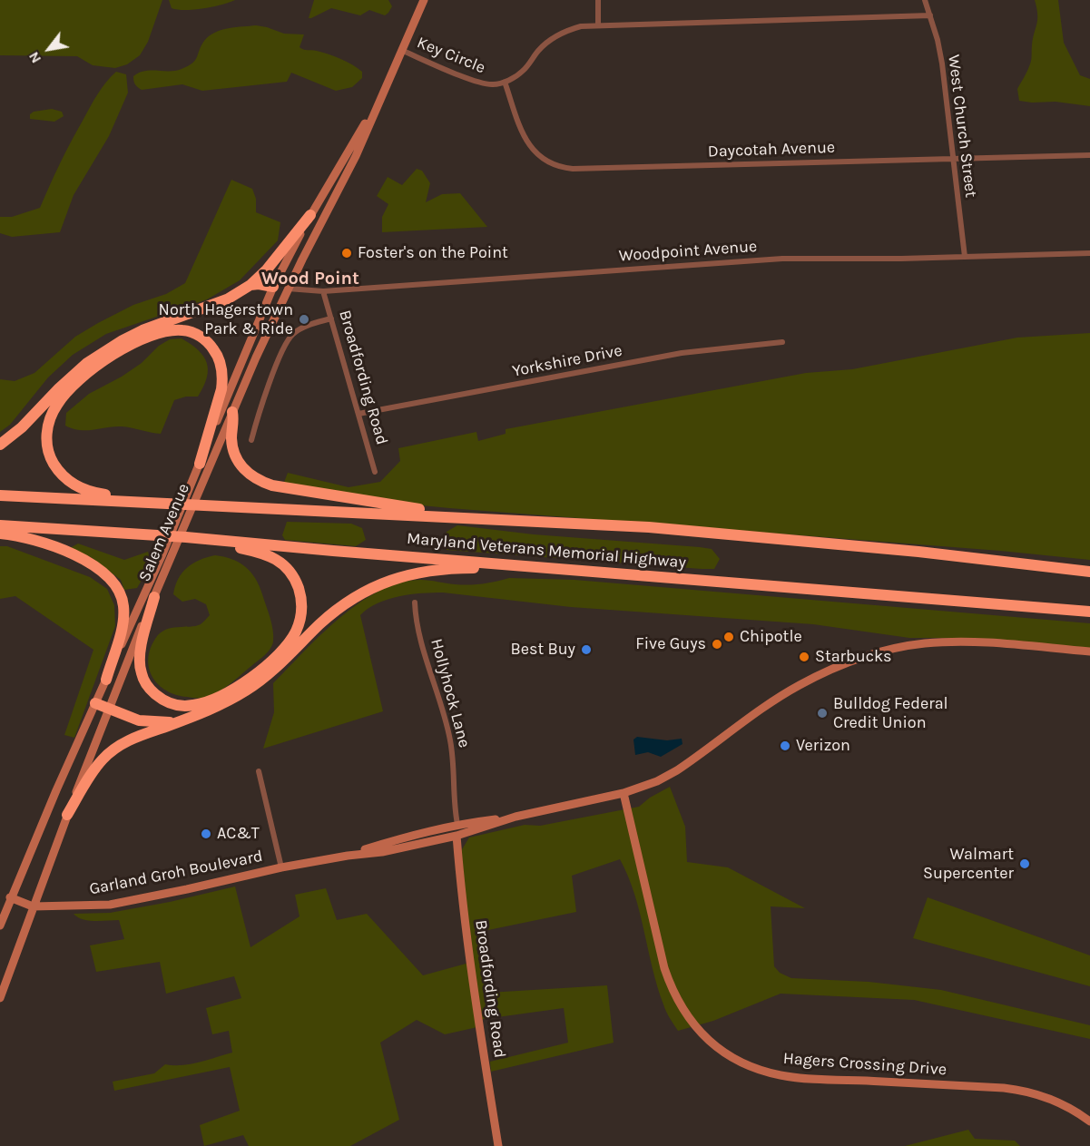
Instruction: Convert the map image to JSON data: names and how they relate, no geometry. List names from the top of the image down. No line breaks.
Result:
{"streets":{"highway":["Maryland Veterans Memorial Highway"],"street":["Key Circle","West Church Street","Daycotah Avenue","Woodpoint Avenue","Yorkshire Drive","Broadfording Road","Salem Avenue","Hollyhock Lane","Garland Groh Boulevard","Hagers Crossing Drive"]},"crossings":[["Key Circle","West Church Street"],["Key Circle","Daycotah Avenue"],["Key Circle","Salem Avenue"],["West Church Street","Daycotah Avenue"],["West Church Street","Woodpoint Avenue"],["Woodpoint Avenue","Broadfording Road"],["Woodpoint Avenue","Salem Avenue"],["Yorkshire Drive","Broadfording Road"],["Broadfording Road","Garland Groh Boulevard"],["Salem Avenue","Garland Groh Boulevard"],["Hollyhock Lane","Garland Groh Boulevard"],["Garland Groh Boulevard","Hagers Crossing Drive"]],"districts":["Wood Point"],"places":["Foster's on the Point","North Hagerstown Park & Ride","Chipotle","Five Guys","Best Buy","Starbucks","Bulldog Federal Credit Union","Verizon","AC&T","Walmart Supercenter"],"north":"bottom left"}
